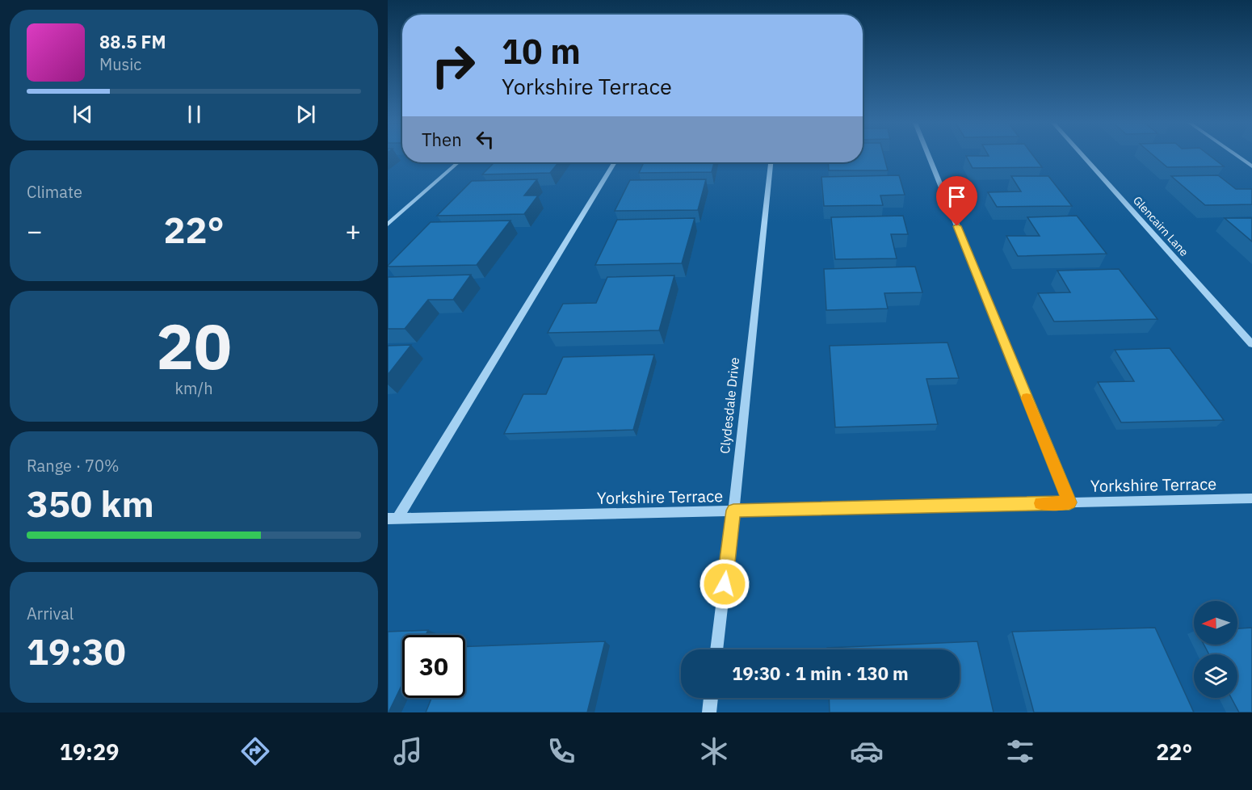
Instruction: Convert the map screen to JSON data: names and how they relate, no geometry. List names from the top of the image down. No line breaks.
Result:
{"streets":{"street":["Glencairn Lane","Clydesdale Drive","Yorkshire Terrace"]},"crossings":[["Clydesdale Drive","Yorkshire Terrace"]],"north":"left","page":{"turn":["10 m","Yorkshire Terrace"],"song":["88.5 FM","Music"],"then":"Then","tile":["Climate",["20","km/h"],["Range · 70%","350 km"],["Arrival","19:30"]],"heat":["−","22°","+"],"limit":"30","trip":"19:30 · 1 min · 130 m","tabs":["19:29","22°"]}}
